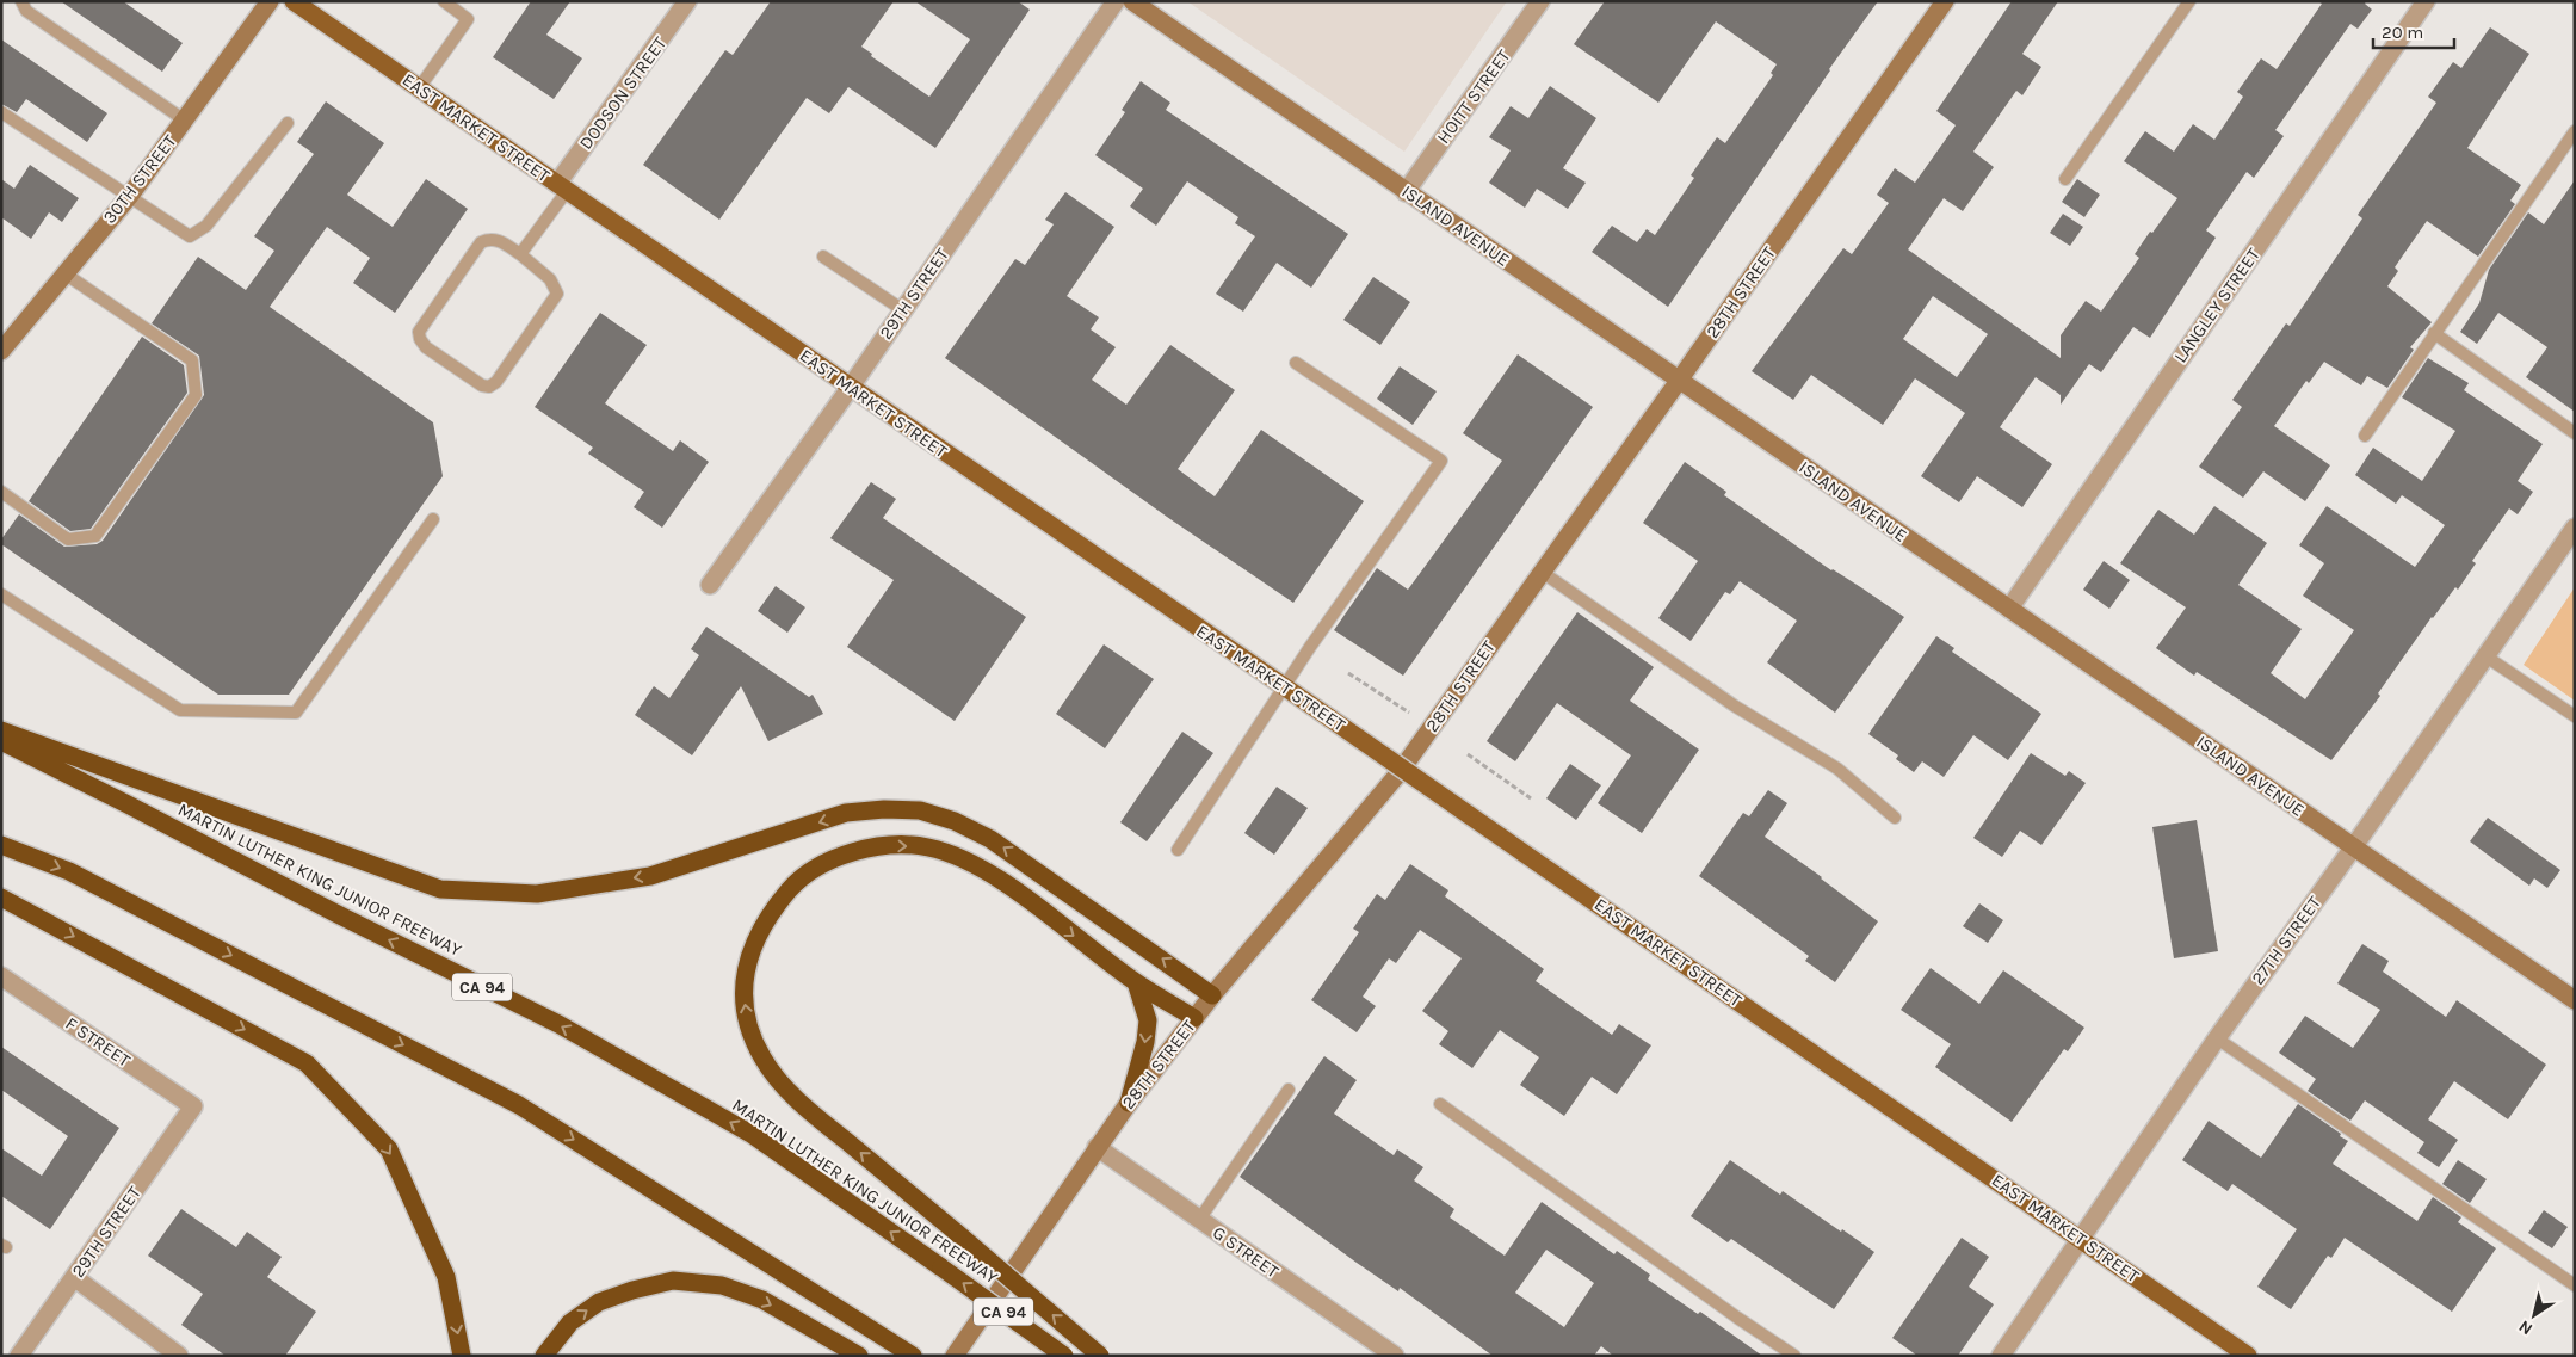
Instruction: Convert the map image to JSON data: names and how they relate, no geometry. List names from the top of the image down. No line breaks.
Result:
{"streets":{"highway":["MARTIN LUTHER KING JUNIOR FREEWAY","CA 94"],"main road":["EAST MARKET STREET"],"street":["DODSON STREET","HOITT STREET","30TH STREET","ISLAND AVENUE","28TH STREET","29TH STREET","LANGLEY STREET","27TH STREET","F STREET","G STREET"]},"crossings":[["DODSON STREET","EAST MARKET STREET"],["HOITT STREET","ISLAND AVENUE"],["EAST MARKET STREET","29TH STREET"],["EAST MARKET STREET","27TH STREET"],["ISLAND AVENUE","28TH STREET"],["ISLAND AVENUE","LANGLEY STREET"],["ISLAND AVENUE","27TH STREET"],["28TH STREET","G STREET"],["29TH STREET","F STREET"]],"scale_bar":"20 m","north":"bottom left"}
